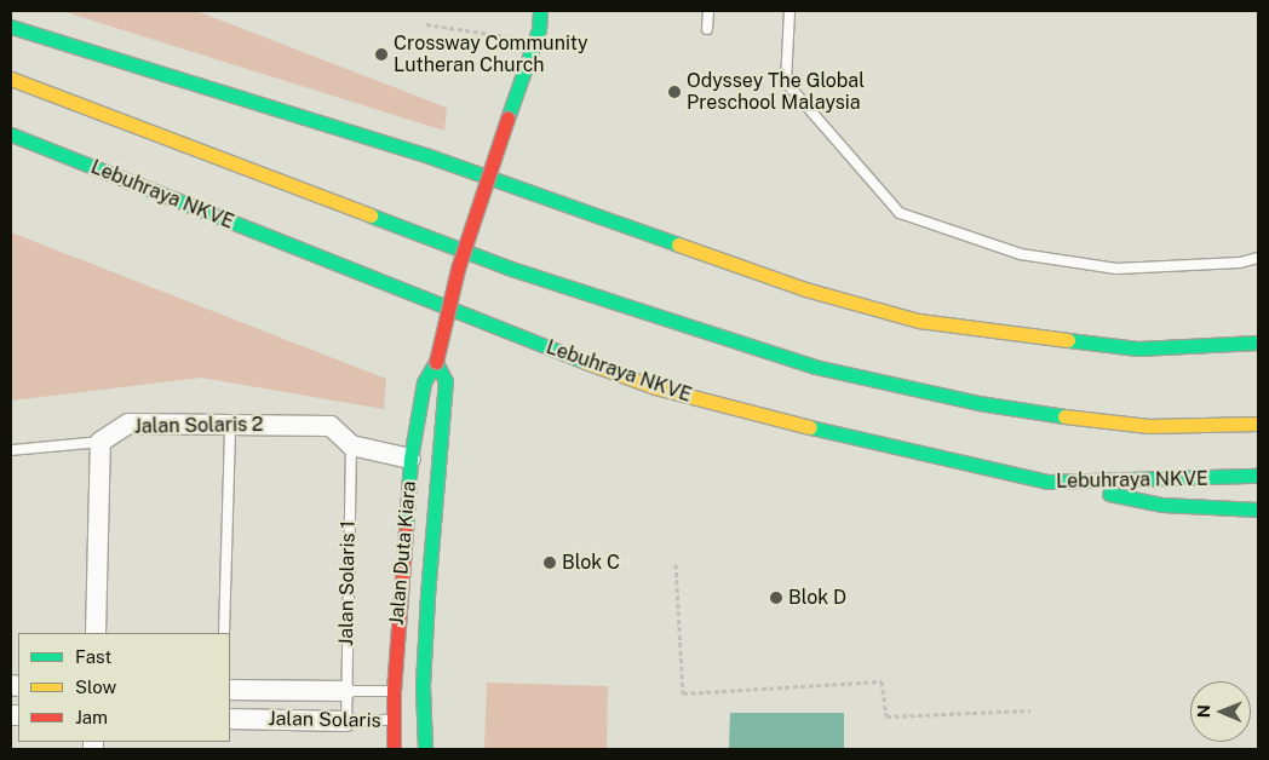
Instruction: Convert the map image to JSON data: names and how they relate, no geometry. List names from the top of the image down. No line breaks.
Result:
{"streets":{"main road":["Lebuhraya NKVE","Jalan Duta Kiara"],"street":["Jalan Solaris 2","Jalan Solaris"],"lane":["Jalan Solaris 1"]},"crossings":[["Jalan Solaris 2","Jalan Duta Kiara"],["Jalan Solaris 2","Jalan Solaris 1"],["Jalan Duta Kiara","Jalan Solaris"],["Jalan Solaris 1","Jalan Solaris"]],"places":["Crossway Community Lutheran Church","Odyssey The Global Preschool Malaysia","Blok C","Blok D"],"legend":["Fast","Slow","Jam"],"north":"left"}
